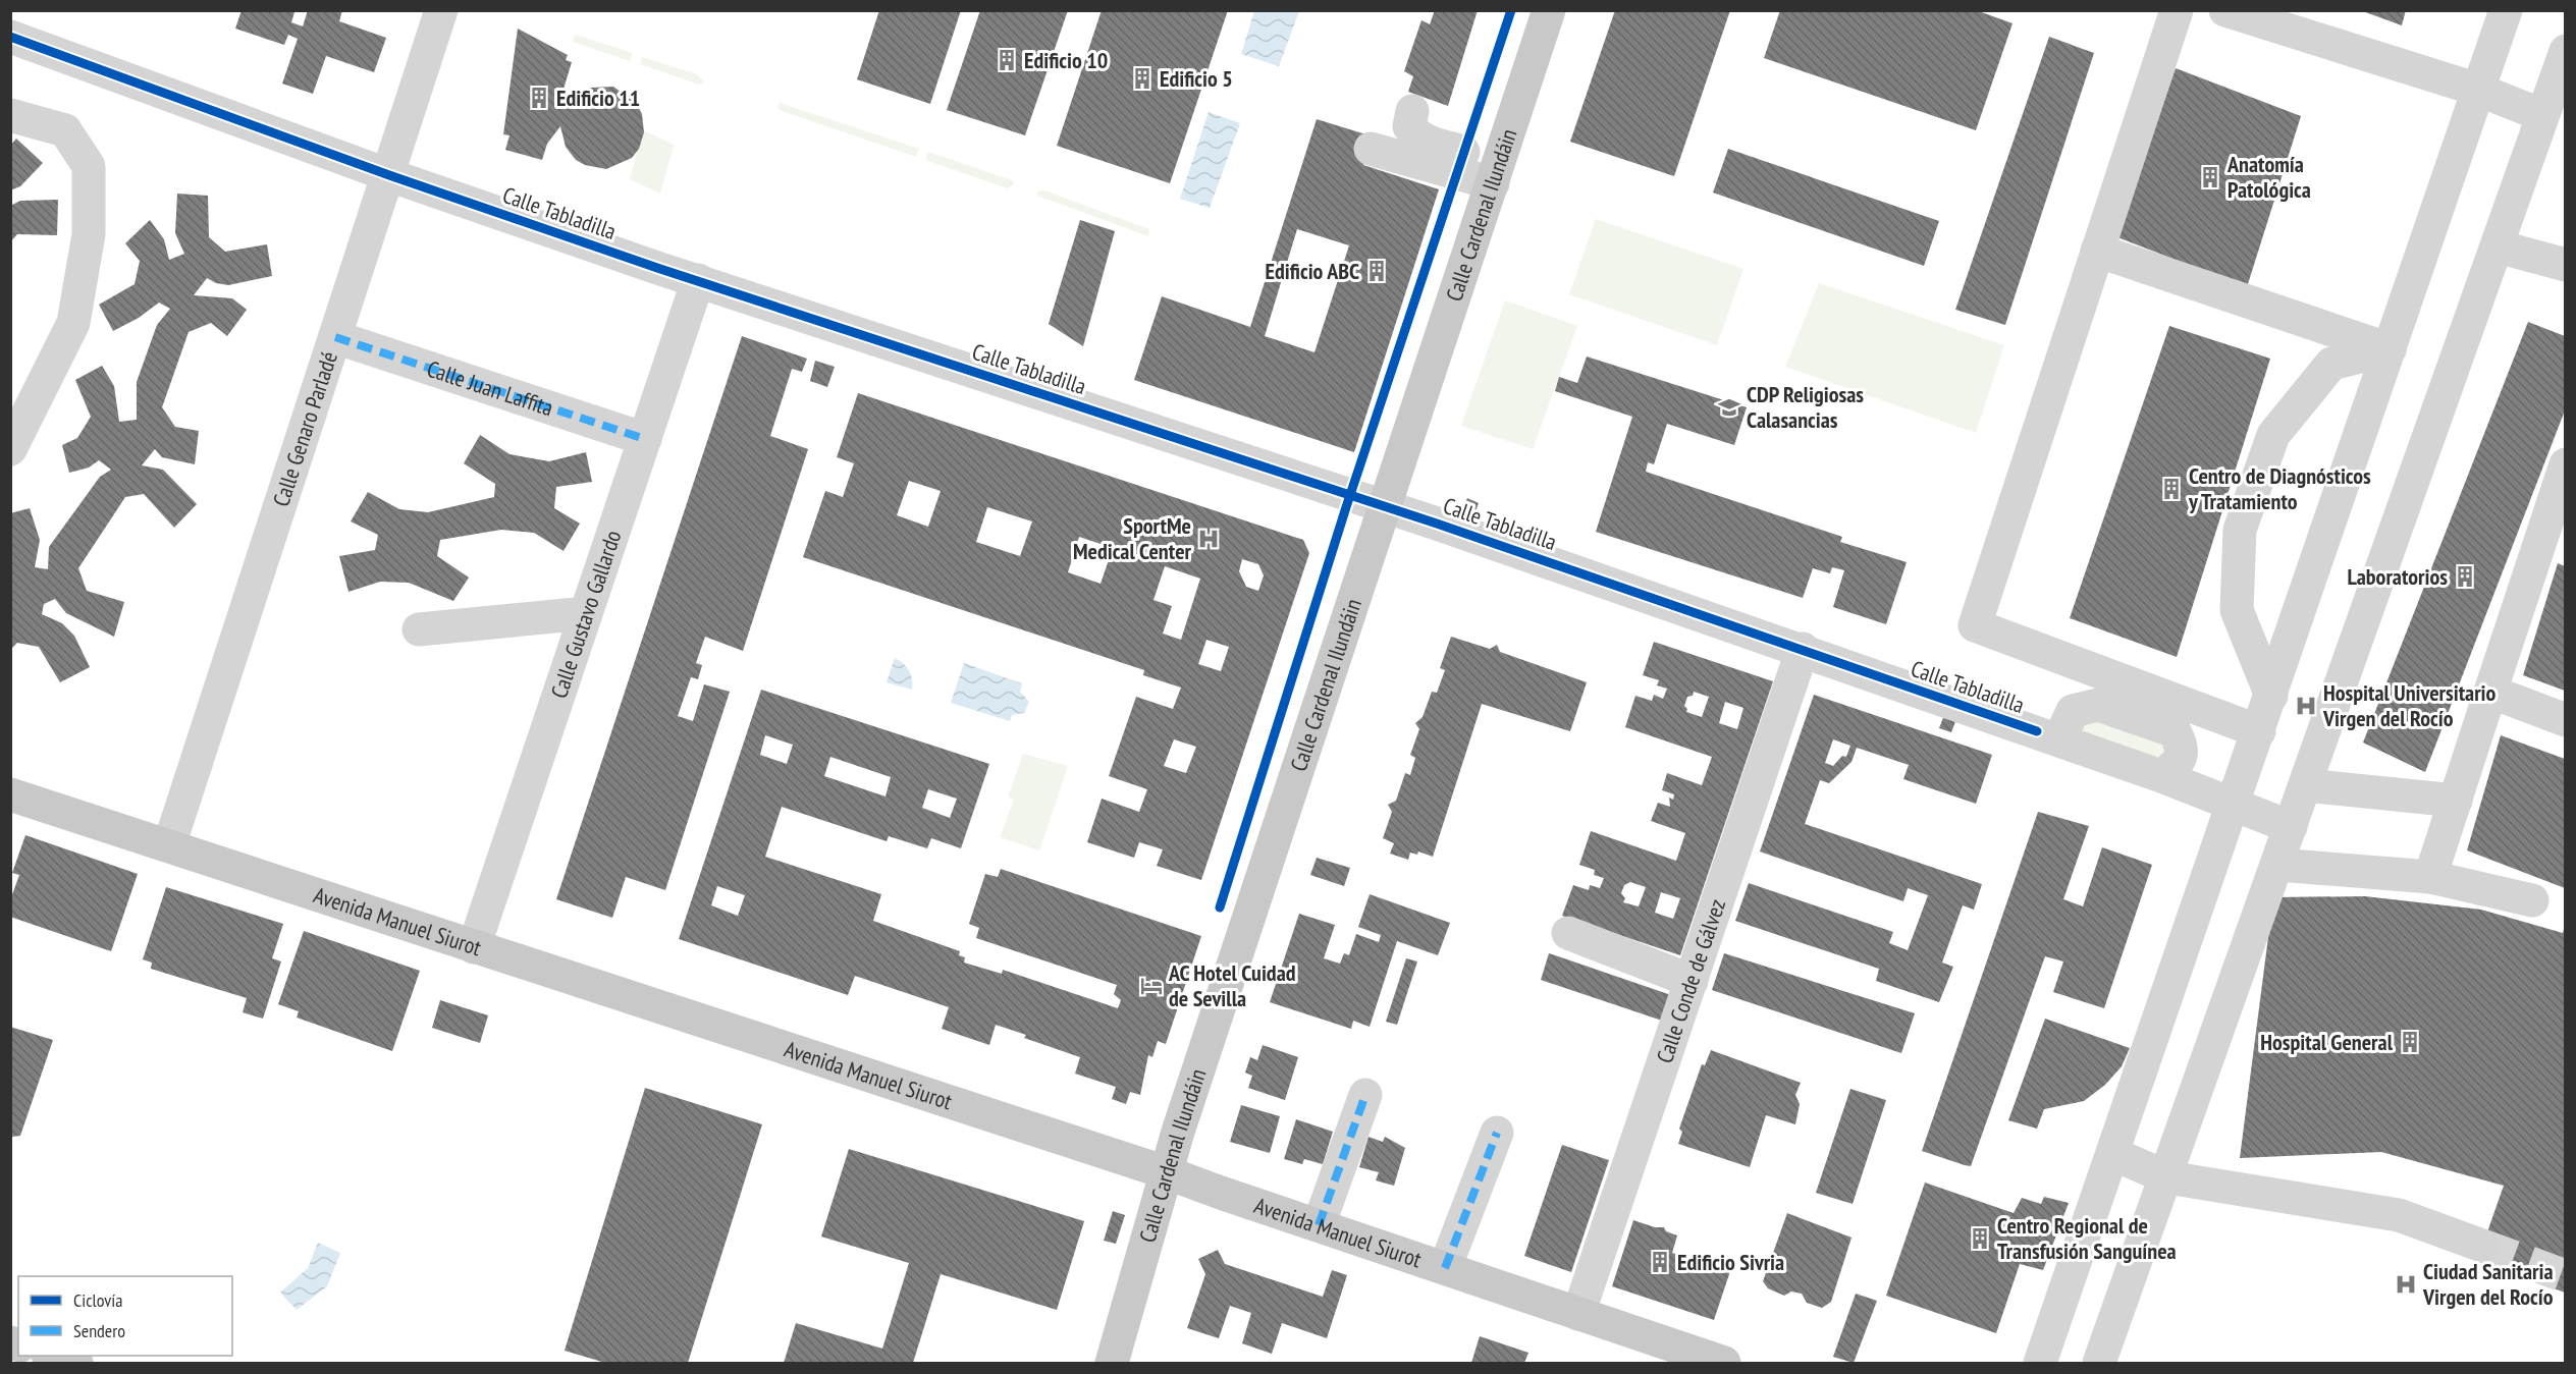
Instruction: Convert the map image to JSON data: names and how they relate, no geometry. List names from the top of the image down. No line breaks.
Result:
{"streets":{"main road":["Calle Cardenal Ilundáin","Avenida Manuel Siurot"],"street":["Calle Tabladilla","Calle Juan Laffita","Calle Genaro Parladé","Calle Gustavo Gallardo","Calle Conde de Gálvez"]},"crossings":[["Calle Tabladilla","Calle Cardenal Ilundáin"],["Calle Tabladilla","Calle Genaro Parladé"],["Calle Tabladilla","Calle Gustavo Gallardo"],["Calle Tabladilla","Calle Conde de Gálvez"],["Calle Cardenal Ilundáin","Avenida Manuel Siurot"],["Calle Juan Laffita","Calle Genaro Parladé"],["Calle Juan Laffita","Calle Gustavo Gallardo"],["Calle Genaro Parladé","Avenida Manuel Siurot"],["Calle Gustavo Gallardo","Avenida Manuel Siurot"],["Avenida Manuel Siurot","Calle Conde de Gálvez"]],"places":{"building":["Edificio 10","Edificio 5","Edificio 11","Anatomía Patológica","Edificio ABC","Centro de Diagnósticos y Tratamiento","Laboratorios","Hospital General","Centro Regional de Transfusión Sanguínea","Edificio Sivria"],"school or university":["CDP Religiosas Calasancias"],"hospital":["SportMe Medical Center","Hospital Universitario Virgen del Rocío","Ciudad Sanitaria Virgen del Rocío"],"hotel":["AC Hotel Cuidad de Sevilla"]},"legend":["Ciclovía","Sendero"]}
